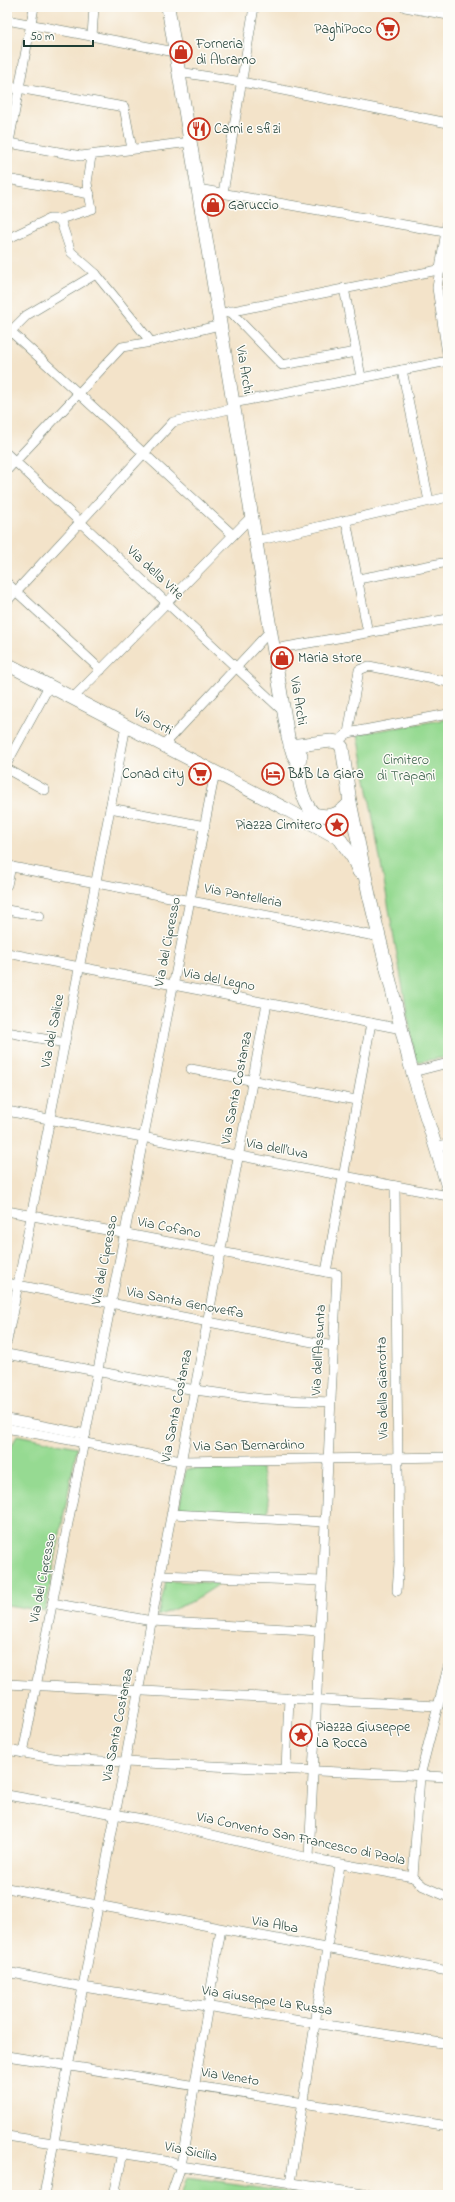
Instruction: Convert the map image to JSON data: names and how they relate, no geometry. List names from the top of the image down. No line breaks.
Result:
{"streets":{"street":["Via Archi","Via della Vite","Via Orti","Via Pantelleria","Via del Cipresso","Via del Legno","Via del Salice","Via Santa Costanza","Via dell'Uva","Via Cofano","Via Santa Genoveffa","Via dell'Assunta","Via della Giarrotta","Via San Bernardino","Via Convento San Francesco di Paola","Via Alba","Via Giuseppe La Russa","Via Veneto","Via Sicilia"]},"crossings":[["Via Archi","Via della Vite"],["Via Orti","Via del Cipresso"],["Via Orti","Via del Salice"],["Via Pantelleria","Via del Cipresso"],["Via Pantelleria","Via del Salice"],["Via del Cipresso","Via del Legno"],["Via del Cipresso","Via dell'Uva"],["Via del Cipresso","Via Cofano"],["Via del Cipresso","Via Santa Genoveffa"],["Via del Cipresso","Via San Bernardino"],["Via del Legno","Via del Salice"],["Via del Legno","Via Santa Costanza"],["Via del Salice","Via dell'Uva"],["Via del Salice","Via Cofano"],["Via del Salice","Via Santa Genoveffa"],["Via Santa Costanza","Via dell'Uva"],["Via Santa Costanza","Via Cofano"],["Via Santa Costanza","Via Santa Genoveffa"],["Via Santa Costanza","Via San Bernardino"],["Via Santa Costanza","Via Convento San Francesco di Paola"],["Via Santa Costanza","Via Alba"],["Via Santa Costanza","Via Giuseppe La Russa"],["Via Santa Costanza","Via Veneto"],["Via Santa Costanza","Via Sicilia"],["Via dell'Uva","Via della Giarrotta"],["Via Cofano","Via dell'Assunta"],["Via Santa Genoveffa","Via dell'Assunta"],["Via dell'Assunta","Via San Bernardino"],["Via della Giarrotta","Via San Bernardino"]],"parks":["Cimitero di Trapani"],"places":{"supermarket":["PaghiPoco","Conad city"],"shop":["Forneria di Abramo","Garuccio","Maria store"],"restaurant":["Carni e sfizi"],"hotel":["B&B La Giara"],"place":["Piazza Cimitero","Piazza Giuseppe La Rocca"]},"scale_bar":"50 m"}
